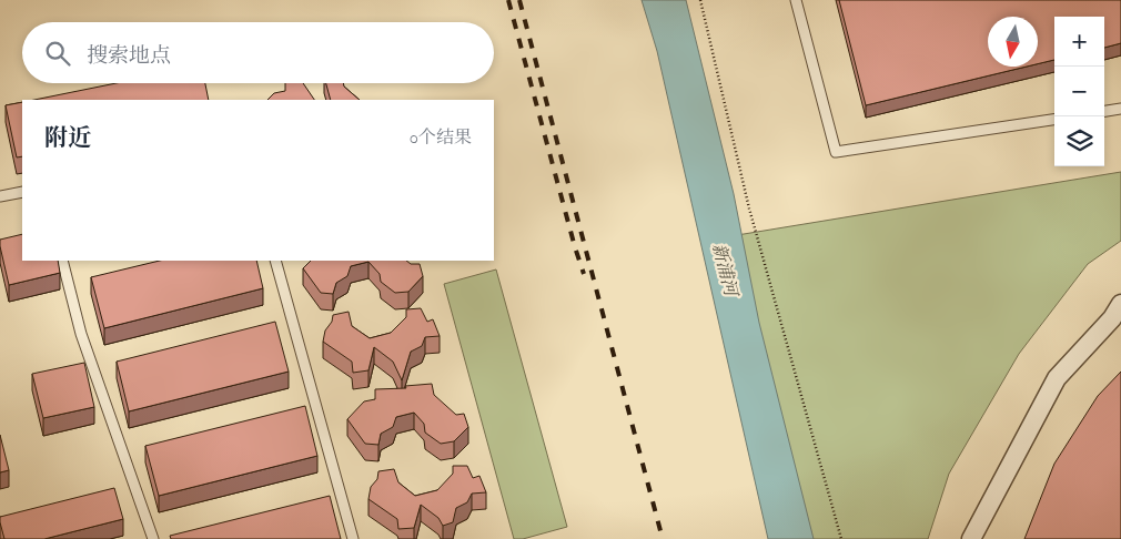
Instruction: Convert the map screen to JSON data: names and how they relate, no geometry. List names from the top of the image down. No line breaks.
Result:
{"water":["新浦河"],"north":"bottom","page":{"map_buttons":["+","−"],"search":"搜索地点","heading":["附近","0个结果"]}}
